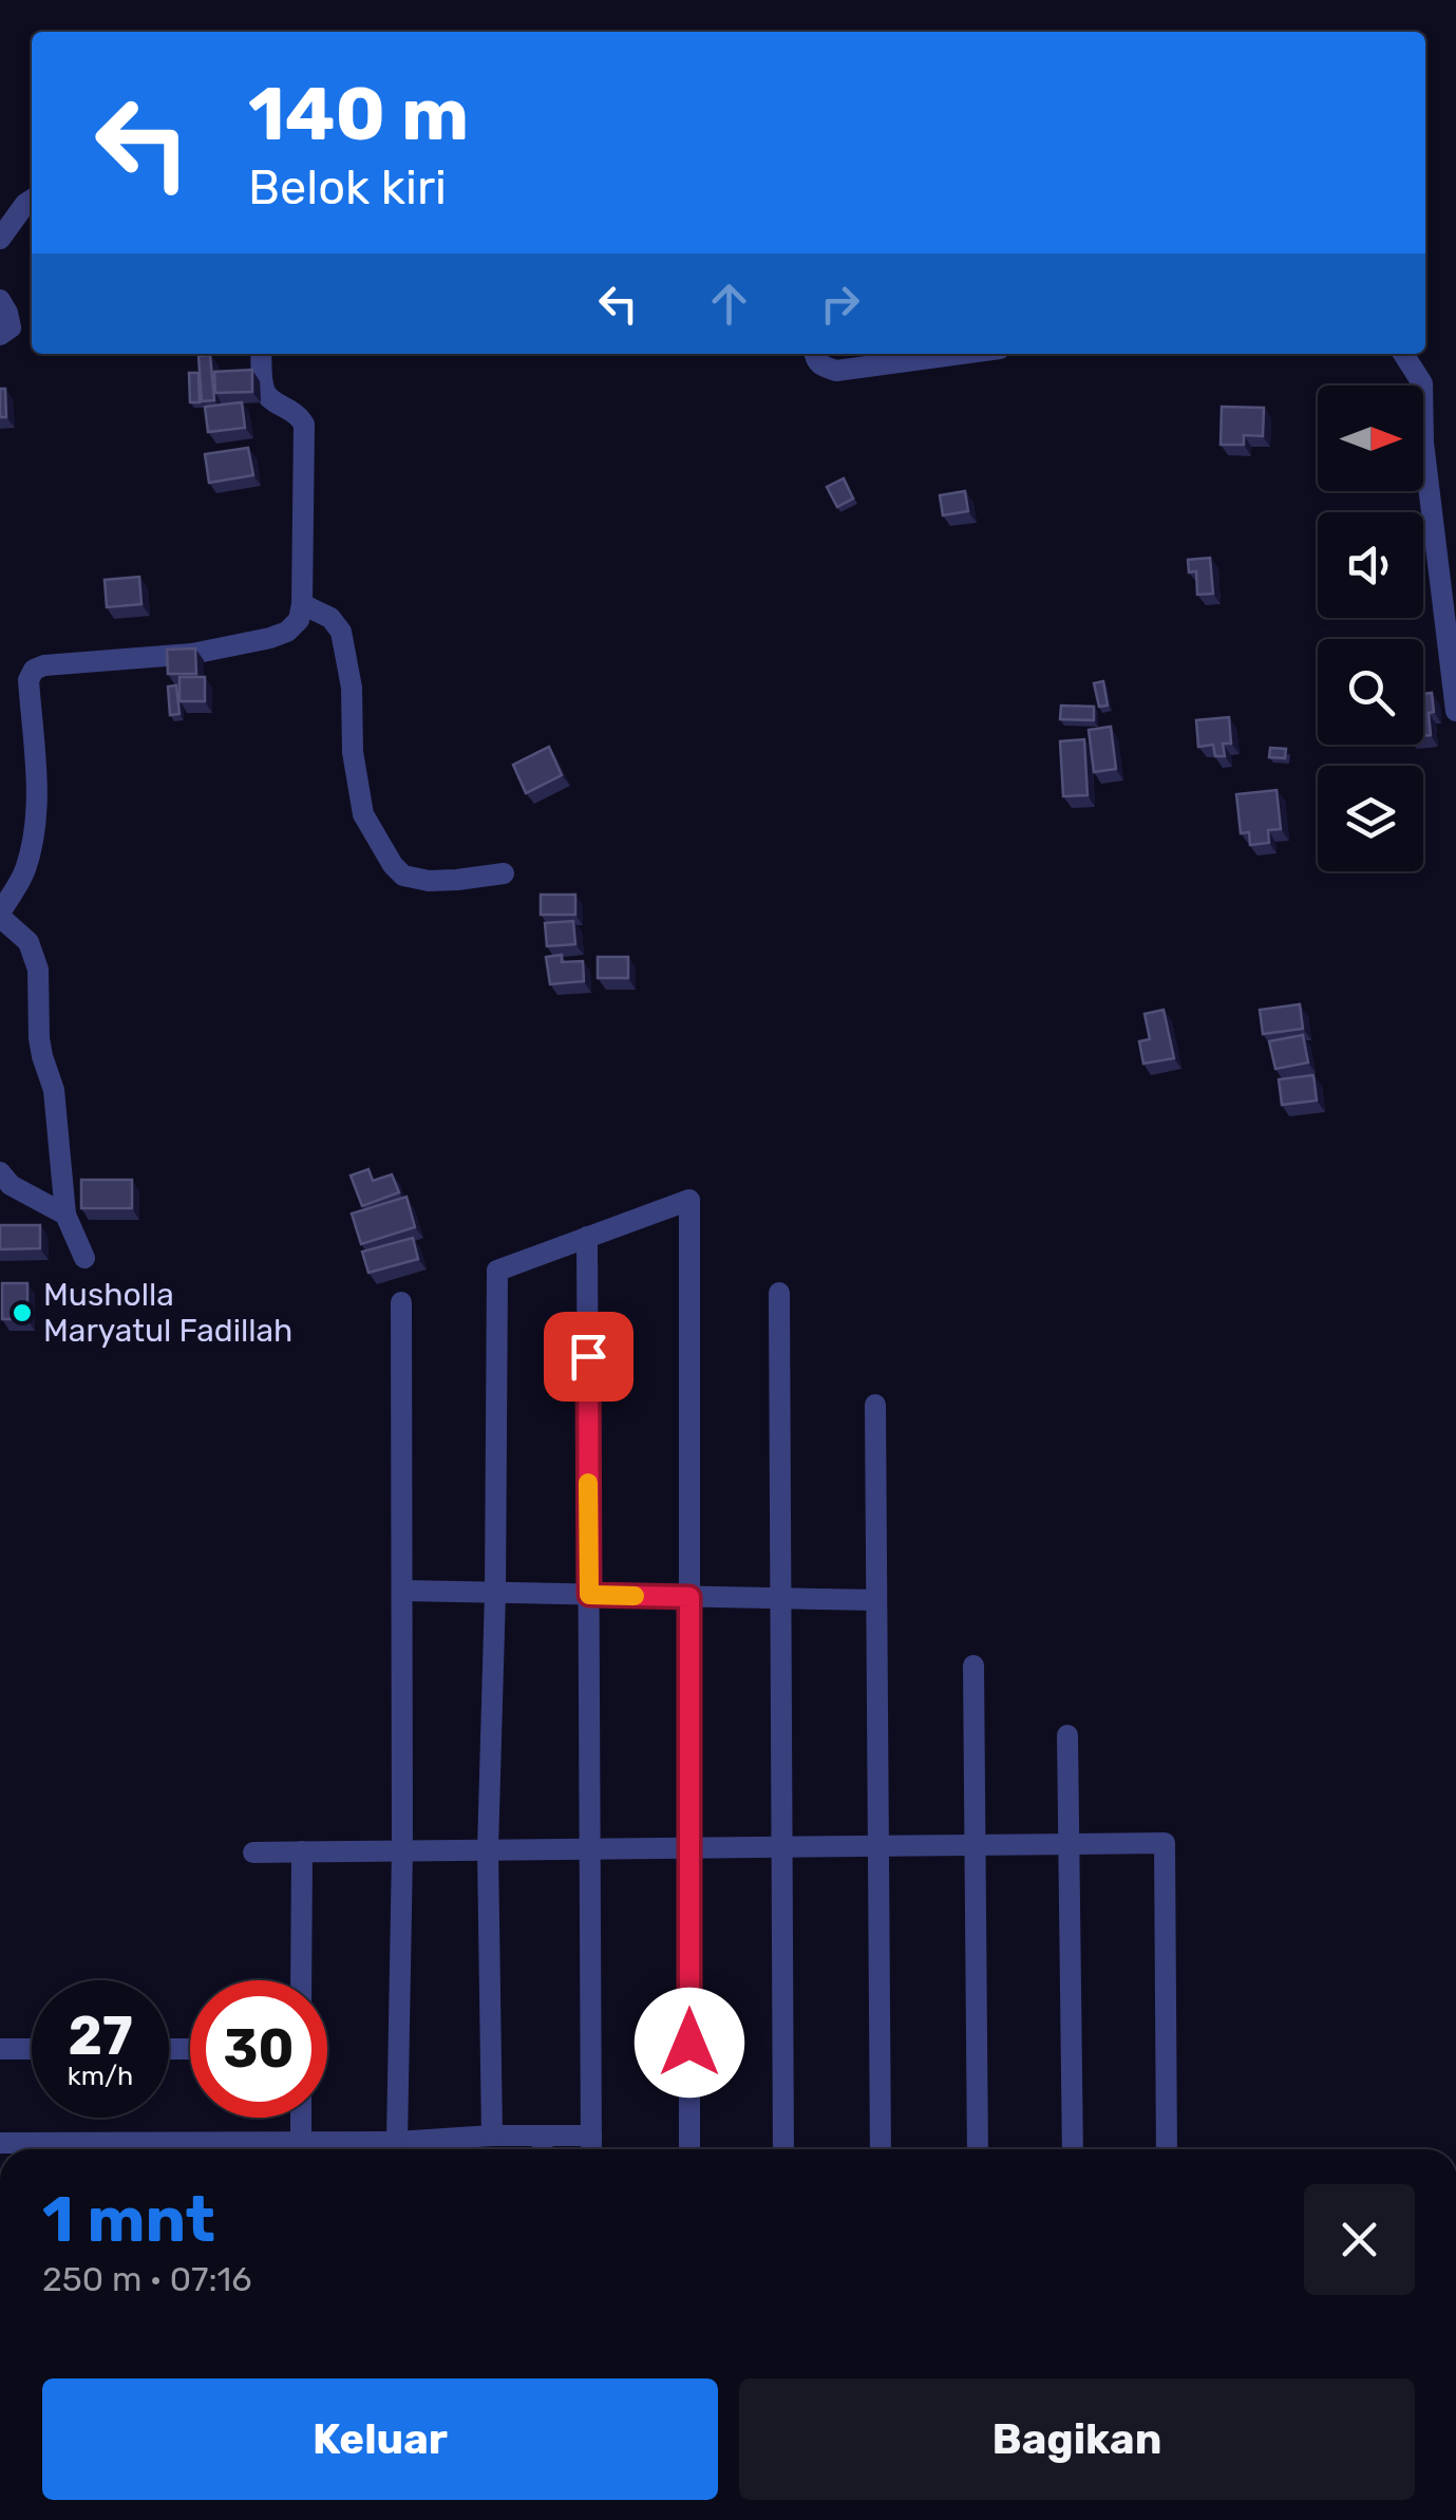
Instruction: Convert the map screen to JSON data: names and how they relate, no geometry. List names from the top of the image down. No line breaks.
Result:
{"places":["Musholla Maryatul Fadillah"],"north":"right","page":{"turn":["140 m","Belok kiri"],"speed":"27 km/h","limit":"30","heading":["1 mnt","250 m · 07:16"],"buttons":["Keluar","Bagikan"]}}
